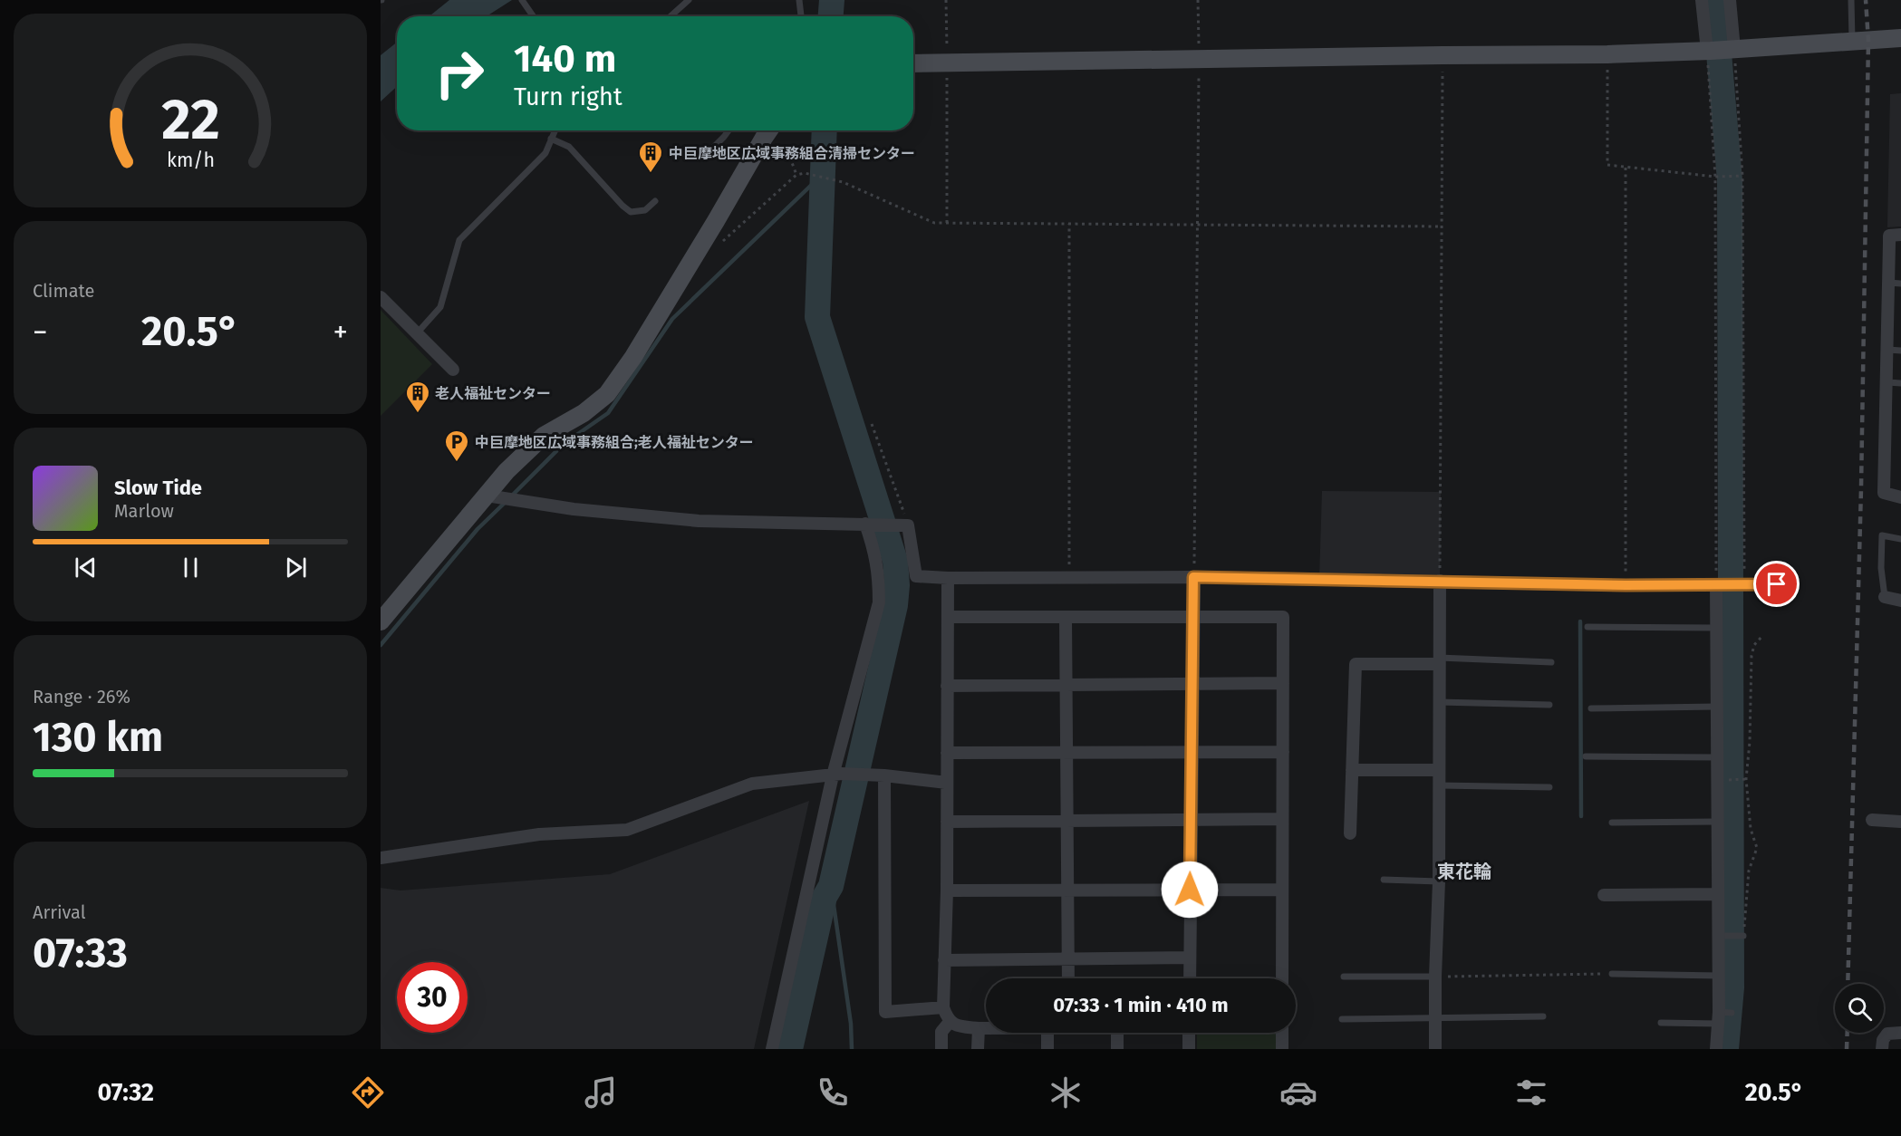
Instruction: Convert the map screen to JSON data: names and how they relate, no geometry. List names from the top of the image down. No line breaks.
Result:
{"districts":["東花輪"],"places":{"building":["中巨摩地区広域事務組合清掃センター","老人福祉センター"],"parking":["中巨摩地区広域事務組合;老人福祉センター"]},"page":{"turn":["140 m","Turn right"],"tile":["Climate",["Range · 26%","130 km"],["Arrival","07:33"]],"heat":["−","20.5°","+"],"song":["Slow Tide","Marlow"],"limit":"30","trip":"07:33 · 1 min · 410 m","tabs":["07:32","20.5°"],"gauge":["22","km/h"]}}
